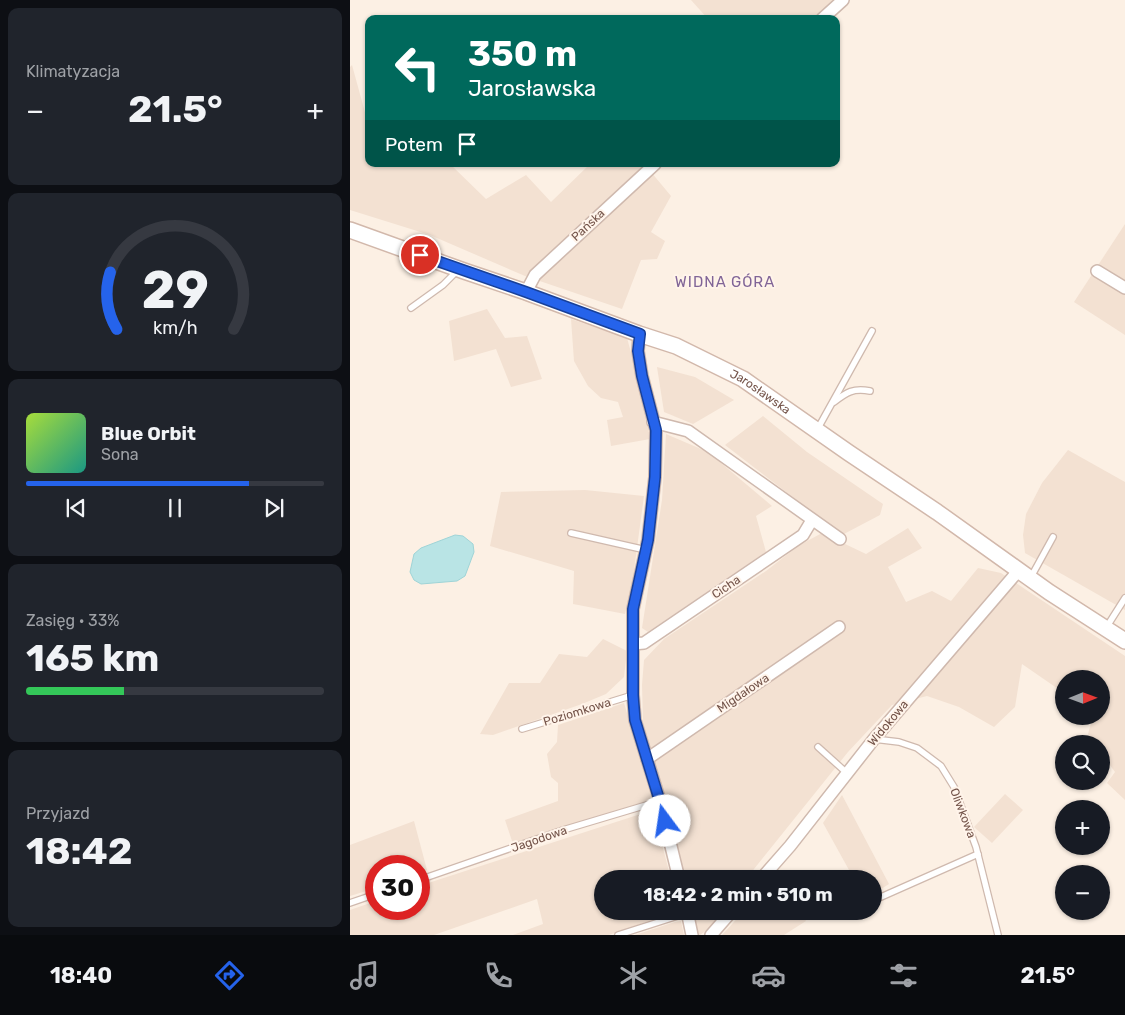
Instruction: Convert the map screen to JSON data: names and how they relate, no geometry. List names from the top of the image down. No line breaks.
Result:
{"streets":{"main road":["Jarosławska"],"street":["Pańska","Cicha","Migdałowa","Widokowa"],"lane":["Poziomkowa","Oliwkowa","Jagodowa"]},"crossings":[["Pańska","Jarosławska"],["Jarosławska","Widokowa"],["Widokowa","Oliwkowa"]],"districts":["WIDNA GÓRA"],"north":"right","page":{"tile":["Klimatyzacja",["Zasięg · 33%","165 km"],["Przyjazd","18:42"]],"turn":["350 m","Jarosławska"],"heat":["−","21.5°","+"],"then":"Potem","song":["Blue Orbit","Sona"],"map_buttons":["+","−"],"limit":"30","trip":"18:42 · 2 min · 510 m","tabs":["18:40","21.5°"],"gauge":["29","km/h"]}}
